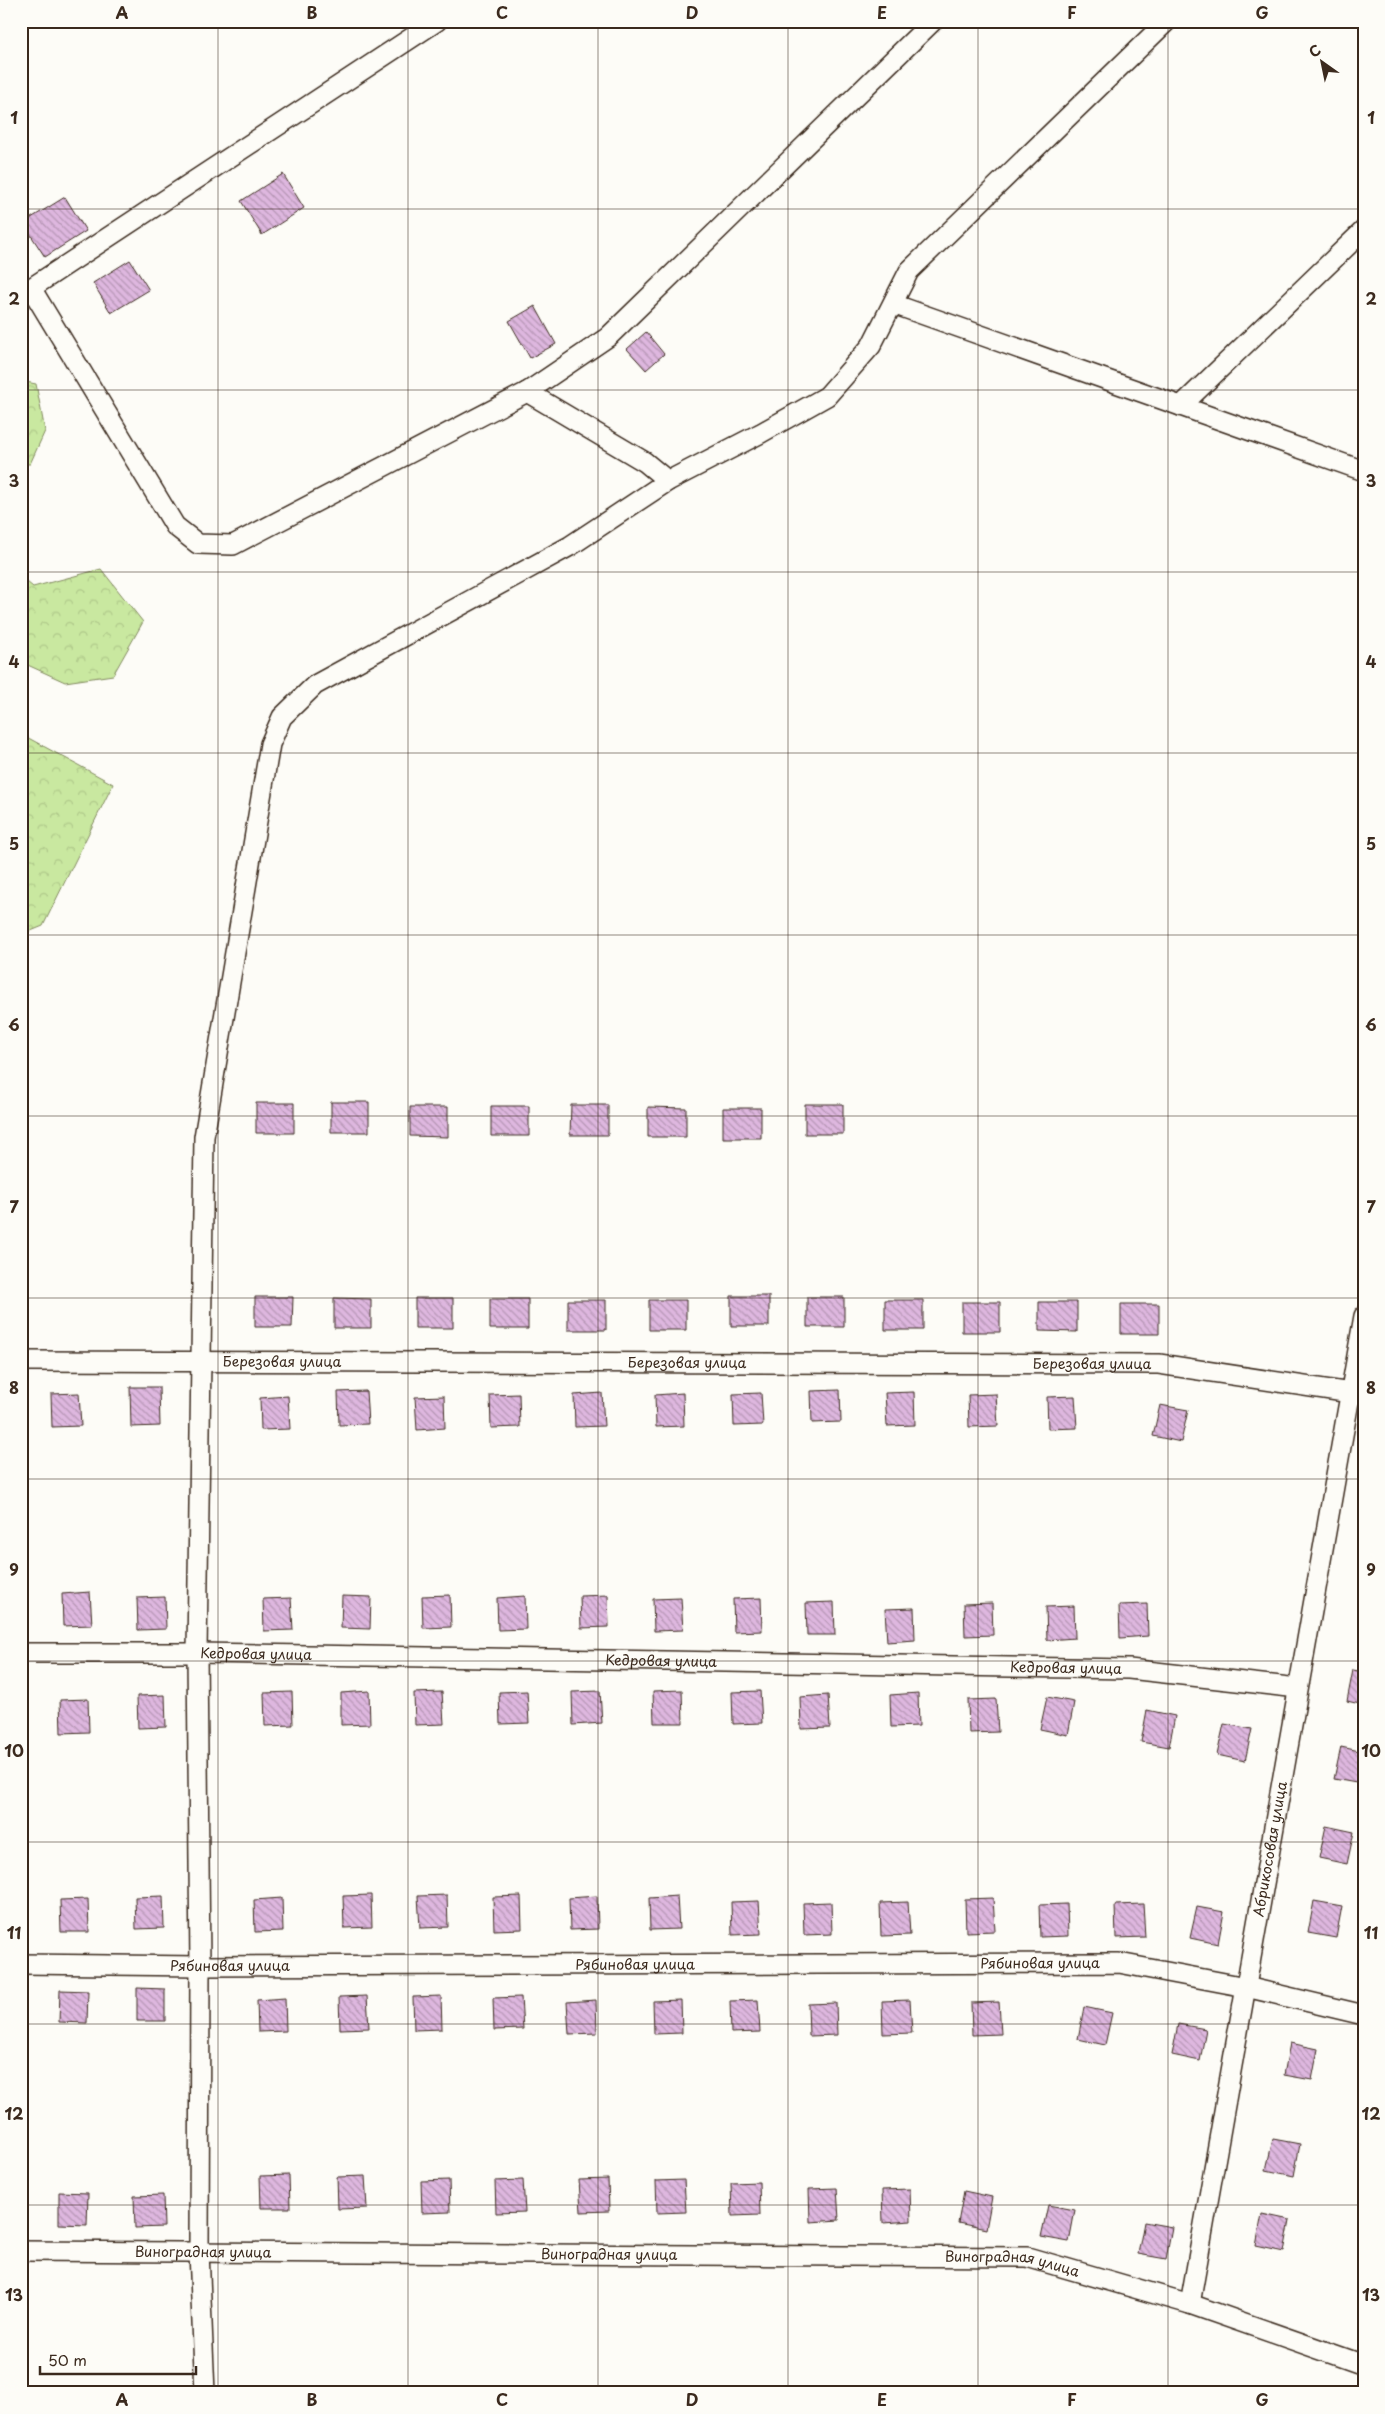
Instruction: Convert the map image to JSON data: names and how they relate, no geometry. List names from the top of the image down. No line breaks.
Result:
{"streets":{"street":["Березовая улица","Кедровая улица","Абрикосовая улица","Рябиновая улица","Виноградная улица"]},"crossings":[["Березовая улица","Абрикосовая улица"],["Кедровая улица","Абрикосовая улица"],["Абрикосовая улица","Рябиновая улица"],["Абрикосовая улица","Виноградная улица"]],"scale_bar":"50 m","north":"top left","grid":{"columns":["A","B","C","D","E","F","G"],"rows":["1","2","3","4","5","6","7","8","9","10","11","12","13"]}}
